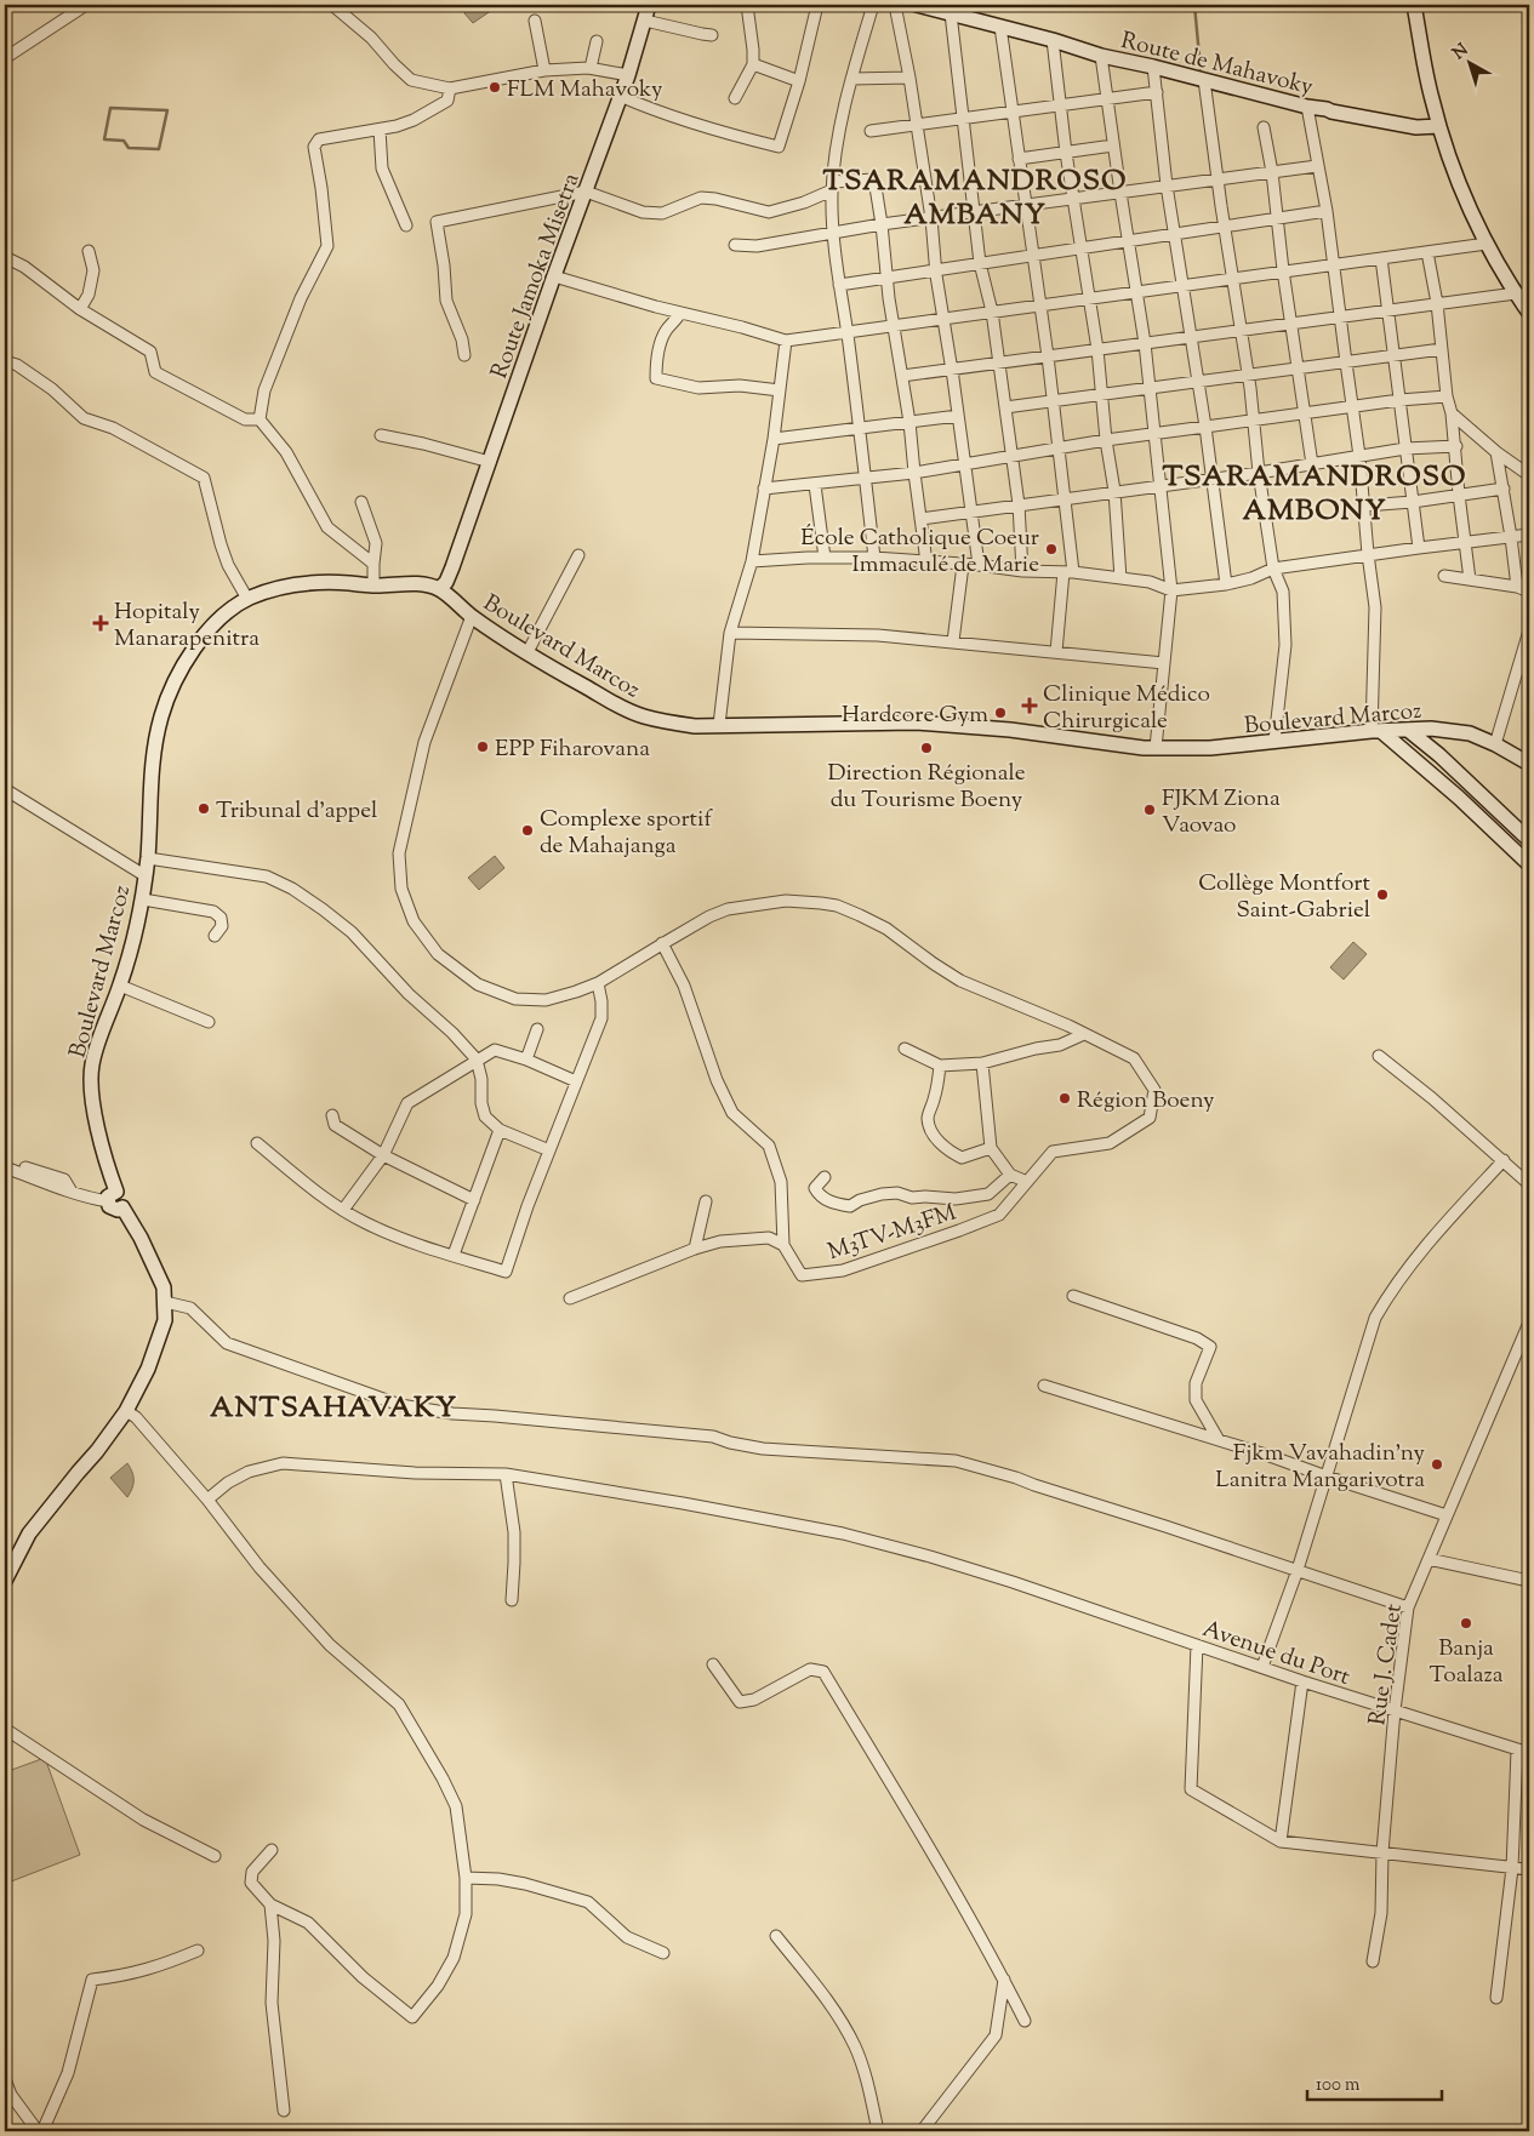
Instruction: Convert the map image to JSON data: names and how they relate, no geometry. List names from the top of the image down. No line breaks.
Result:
{"streets":{"main road":["Route de Mahavoky","Route Jamoka Misetra","Boulevard Marcoz"],"street":["M3TV-M3FM","Avenue du Port","Rue J. Cadet"]},"crossings":[["Route Jamoka Misetra","Boulevard Marcoz"],["Avenue du Port","Rue J. Cadet"]],"districts":["TSARAMANDROSO AMBANY","TSARAMANDROSO AMBONY","ANTSAHAVAKY"],"places":{"other":["FLM Mahavoky","École Catholique Coeur Immaculé de Marie","Hardcore Gym","EPP Fiharovana","Direction Régionale du Tourisme Boeny","Tribunal d'appel","FJKM Ziona Vaovao","Complexe sportif de Mahajanga","Collège Montfort Saint-Gabriel","Région Boeny","Fjkm Vavahadin'ny Lanitra Mangarivotra","Banja Toalaza"],"health":["Hopitaly Manarapenitra","Clinique Médico Chirurgicale"]},"scale_bar":"100 m","north":"top left"}
